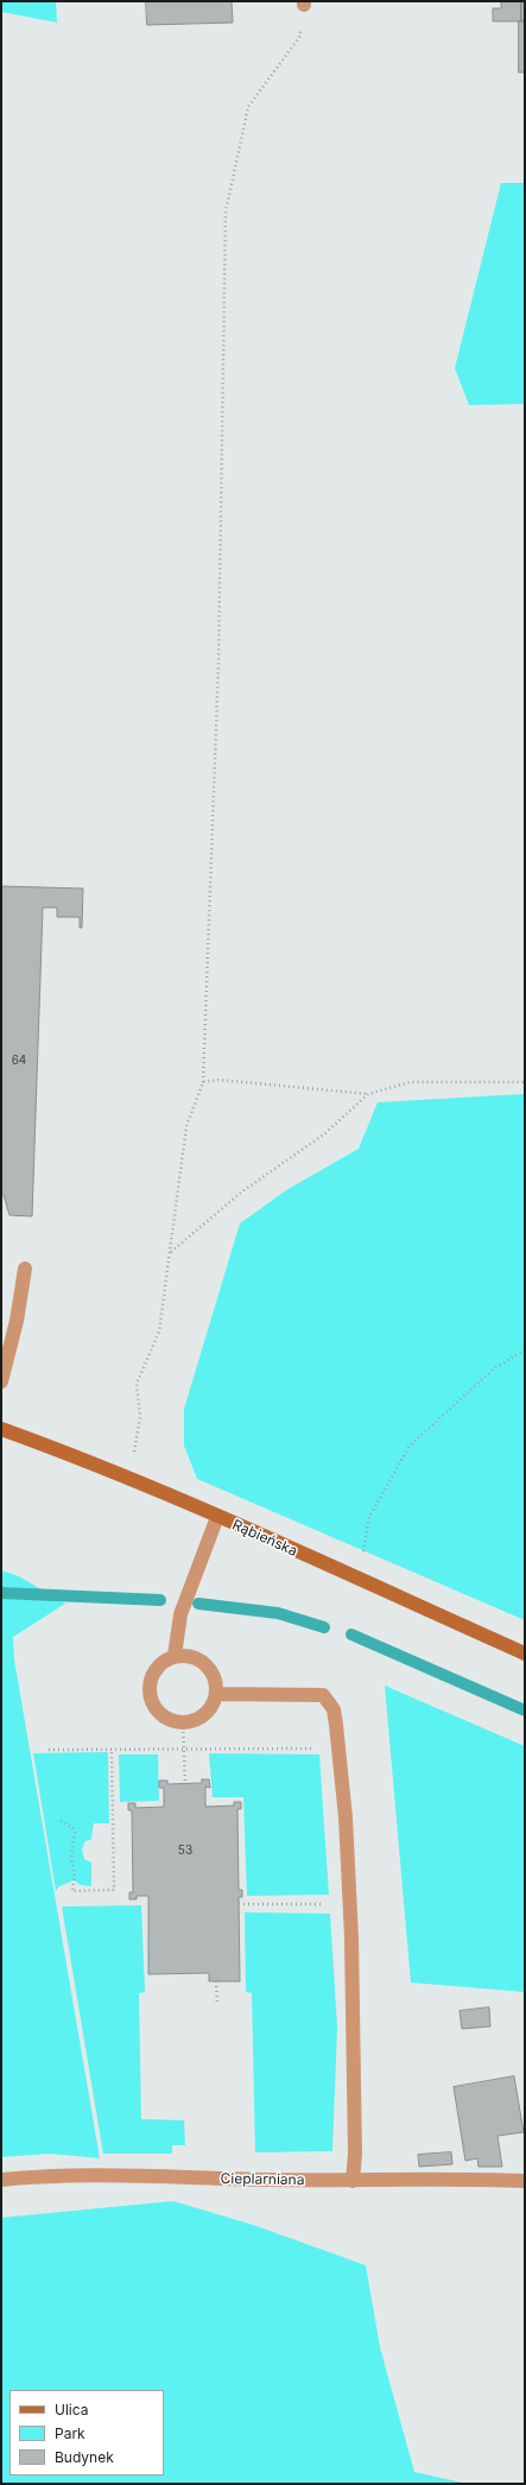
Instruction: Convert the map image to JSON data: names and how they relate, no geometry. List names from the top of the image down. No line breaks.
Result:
{"streets":{"street":["Rąbieńska","Cieplarniana"]},"house_numbers":["64","53"],"legend":["Ulica","Park","Budynek"]}
